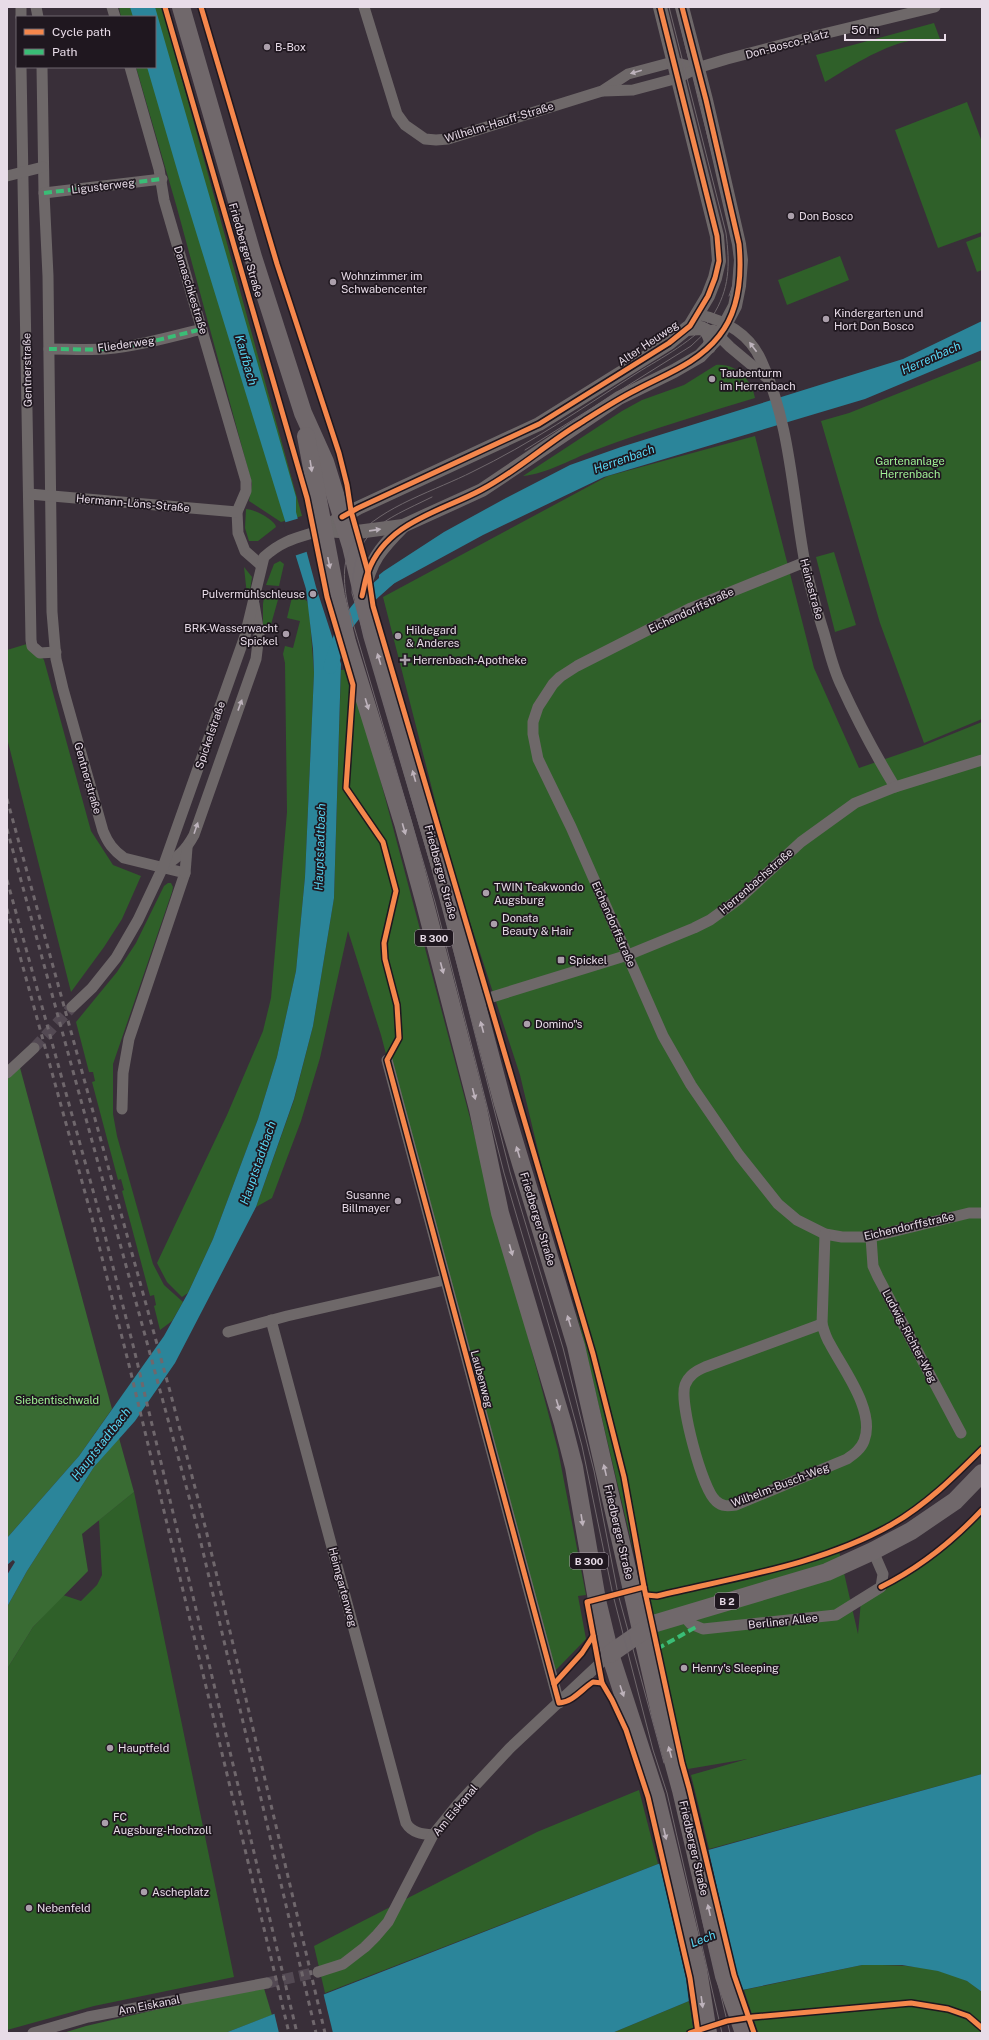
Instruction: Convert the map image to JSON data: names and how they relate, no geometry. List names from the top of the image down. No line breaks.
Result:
{"streets":{"main road":["Friedberger Straße","B 300","B 2"],"street":["Don-Bosco-Platz","Wilhelm-Hauff-Straße","Ligusterweg","Damaschkestraße","Alter Heuweg","Fliederweg","Gentnerstraße","Hermann-Löns-Straße","Heinestraße","Eichendorffstraße","Spickelstraße","Herrenbachstraße","Ludwig-Richter-Weg","Laubenweg","Wilhelm-Busch-Weg","Heimgartenweg","Berliner Allee","Am Eiskanal"]},"crossings":[["Don-Bosco-Platz","Wilhelm-Hauff-Straße"],["Wilhelm-Hauff-Straße","Alter Heuweg"],["Ligusterweg","Damaschkestraße"],["Ligusterweg","Gentnerstraße"],["Friedberger Straße","Alter Heuweg"],["Friedberger Straße","Spickelstraße"],["Friedberger Straße","Herrenbachstraße"],["Friedberger Straße","B 2"],["Friedberger Straße","Am Eiskanal"],["Damaschkestraße","Fliederweg"],["Damaschkestraße","Hermann-Löns-Straße"],["Alter Heuweg","Heinestraße"],["Fliederweg","Gentnerstraße"],["Gentnerstraße","Hermann-Löns-Straße"],["Gentnerstraße","Spickelstraße"],["Heinestraße","Eichendorffstraße"],["Heinestraße","Herrenbachstraße"],["Eichendorffstraße","Herrenbachstraße"],["Eichendorffstraße","Ludwig-Richter-Weg"],["Eichendorffstraße","Wilhelm-Busch-Weg"],["Laubenweg","Am Eiskanal"],["Heimgartenweg","Am Eiskanal"],["B 2","Berliner Allee"],["B 2","Am Eiskanal"]],"water":["Herrenbach","Kaufbach","Hauptstadtbach","Lech"],"parks":["Gartenanlage Herrenbach","Siebentischwald"],"places":{"other":["B-Box","Don Bosco","Wohnzimmer im Schwabencenter","Kindergarten und Hort Don Bosco","Taubenturm im Herrenbach","Pulvermühlschleuse","BRK-Wasserwacht Spickel","Hildegard & Anderes","TWIN Teakwondo Augsburg","Donata Beauty & Hair","Domino\"s","Susanne Billmayer","Henry's Sleeping","Hauptfeld","FC Augsburg-Hochzoll","Ascheplatz","Nebenfeld"],"health":["Herrenbach-Apotheke"],"transit":["Spickel"]},"legend":["Cycle path","Path"],"scale_bar":"50 m"}
